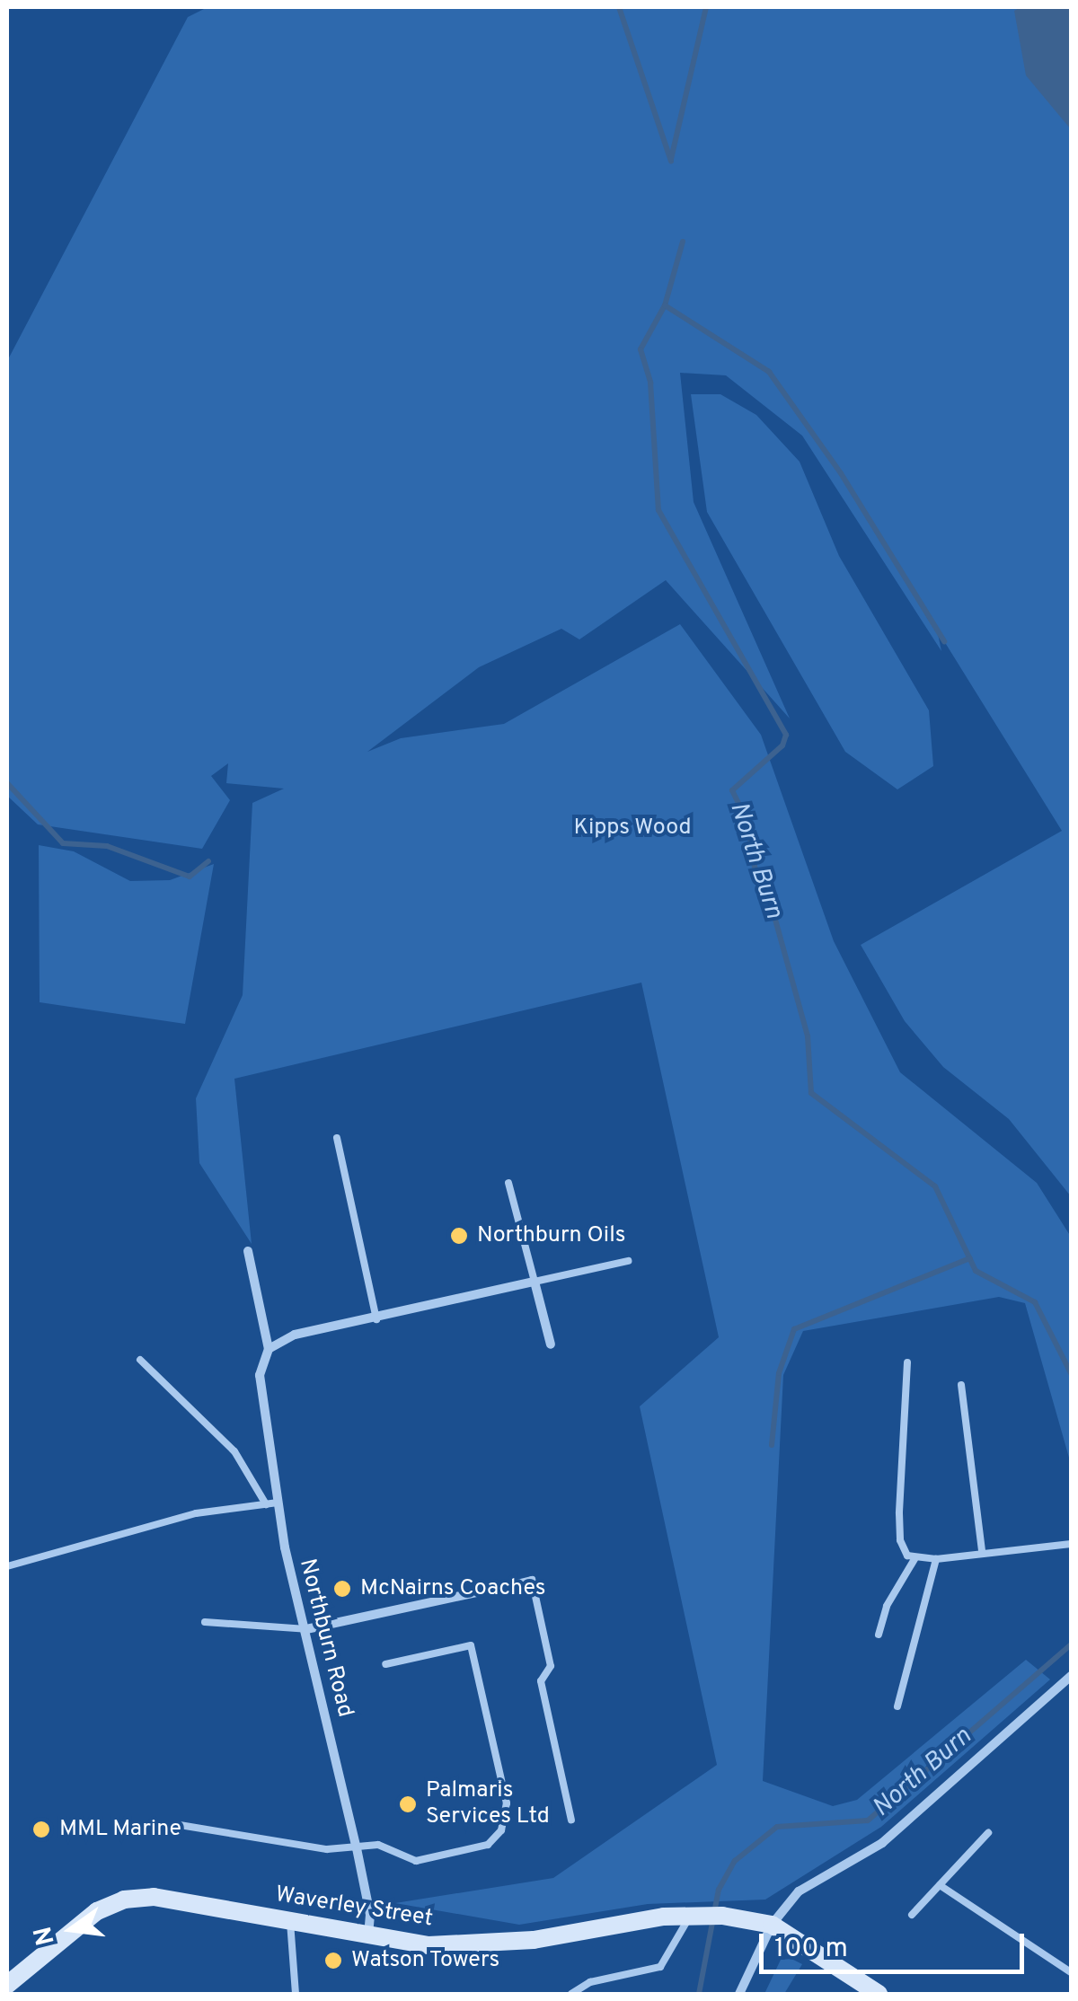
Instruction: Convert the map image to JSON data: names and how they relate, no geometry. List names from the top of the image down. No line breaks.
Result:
{"streets":{"main road":["Waverley Street"],"street":["Northburn Road"]},"crossings":[["Northburn Road","Waverley Street"]],"water":["North Burn"],"parks":["Kipps Wood"],"places":["Northburn Oils","McNairns Coaches","Palmaris Services Ltd","MML Marine","Watson Towers"],"scale_bar":"100 m","north":"left"}
